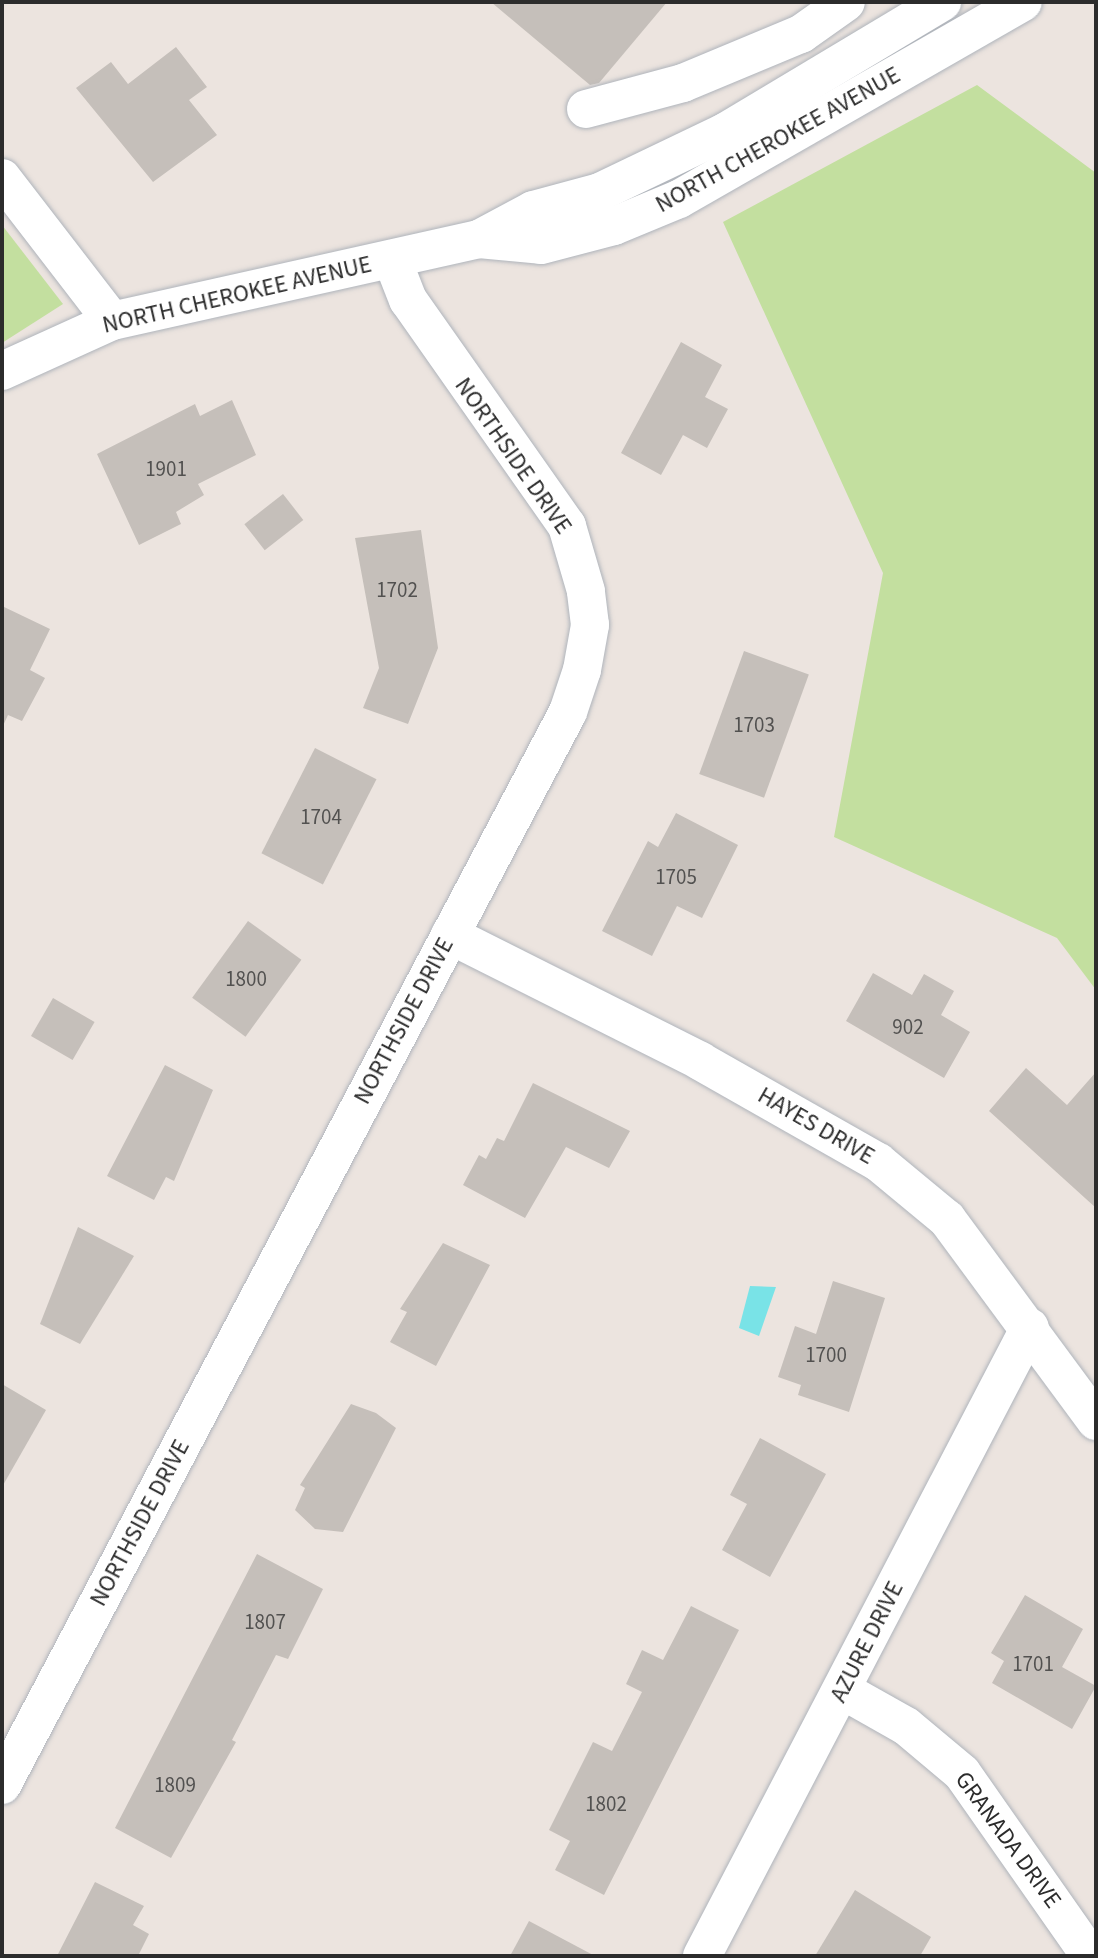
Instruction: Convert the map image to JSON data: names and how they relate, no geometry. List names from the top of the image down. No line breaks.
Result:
{"streets":{"street":["NORTH CHEROKEE AVENUE","NORTHSIDE DRIVE","HAYES DRIVE","AZURE DRIVE","GRANADA DRIVE"]},"crossings":[["NORTH CHEROKEE AVENUE","NORTHSIDE DRIVE"],["NORTHSIDE DRIVE","HAYES DRIVE"],["HAYES DRIVE","AZURE DRIVE"],["AZURE DRIVE","GRANADA DRIVE"]],"house_numbers":["1901","1702","1703","1704","1705","1800","902","1700","1807","1701","1809","1802"]}
